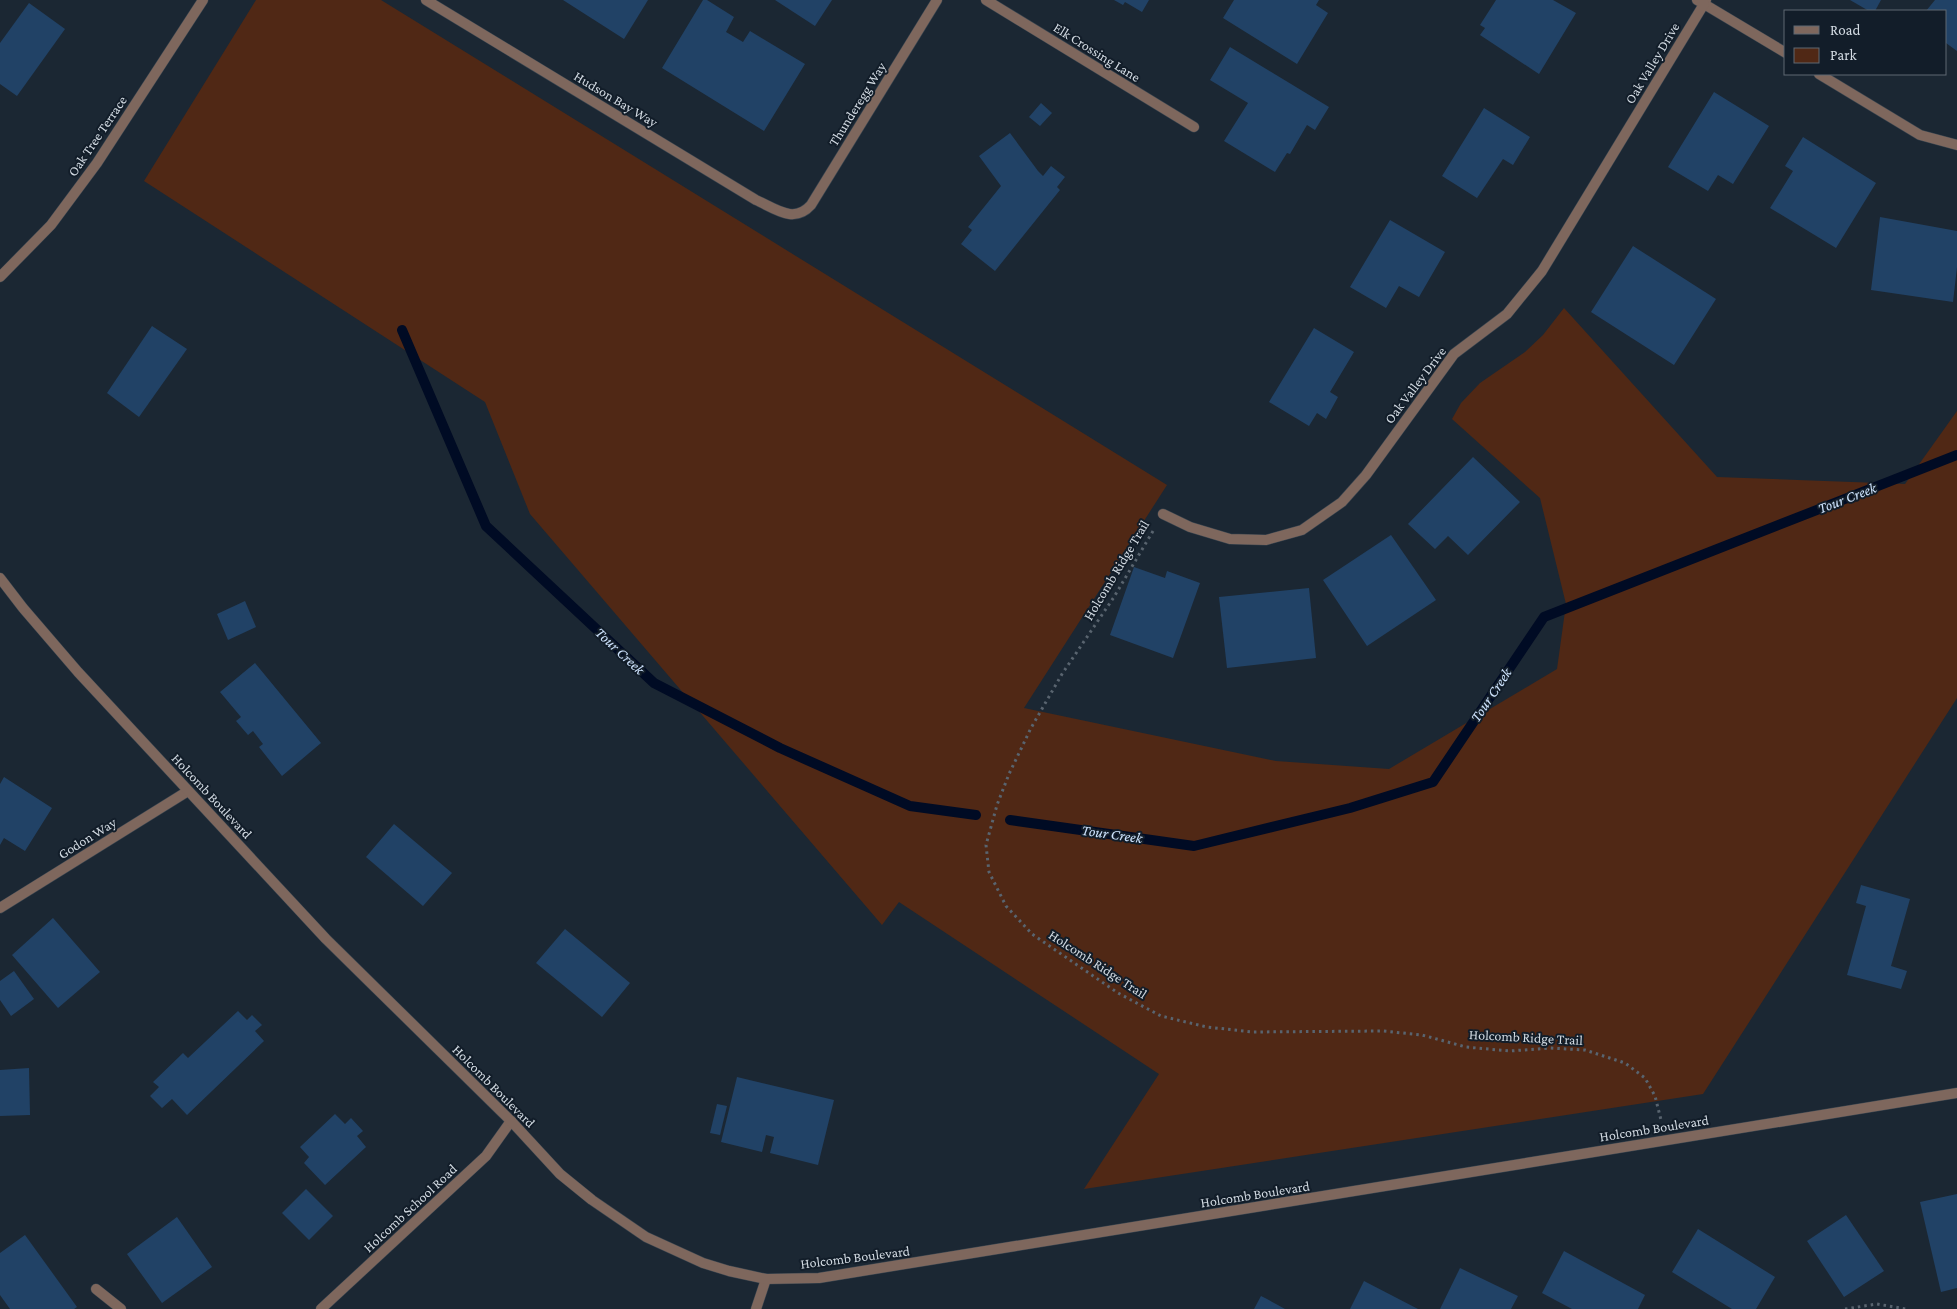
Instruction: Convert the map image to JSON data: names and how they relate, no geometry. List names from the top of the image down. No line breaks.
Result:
{"streets":{"street":["Elk Crossing Lane","Oak Valley Drive","Hudson Bay Way","Thunderegg Way","Oak Tree Terrace","Holcomb Boulevard","Godon Way","Holcomb School Road"],"path":["Holcomb Ridge Trail"]},"crossings":[["Oak Valley Drive","Holcomb Ridge Trail"],["Hudson Bay Way","Thunderegg Way"],["Holcomb Ridge Trail","Holcomb Boulevard"],["Holcomb Boulevard","Godon Way"],["Holcomb Boulevard","Holcomb School Road"]],"water":["Tour Creek"],"legend":["Road","Park"]}
